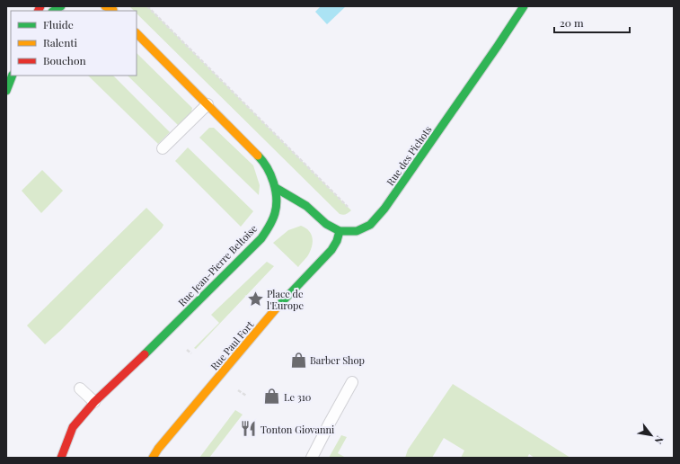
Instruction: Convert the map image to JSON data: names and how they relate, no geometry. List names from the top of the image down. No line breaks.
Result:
{"streets":{"street":["Rue des Pichots","Rue Jean-Pierre Beltoise","Rue Paul Fort"]},"crossings":[["Rue des Pichots","Rue Paul Fort"]],"places":{"place":["Place de l'Europe"],"shop":["Barber Shop","Le 310"],"restaurant":["Tonton Giovanni"]},"legend":["Fluide","Ralenti","Bouchon"],"scale_bar":"20 m","north":"bottom right"}
